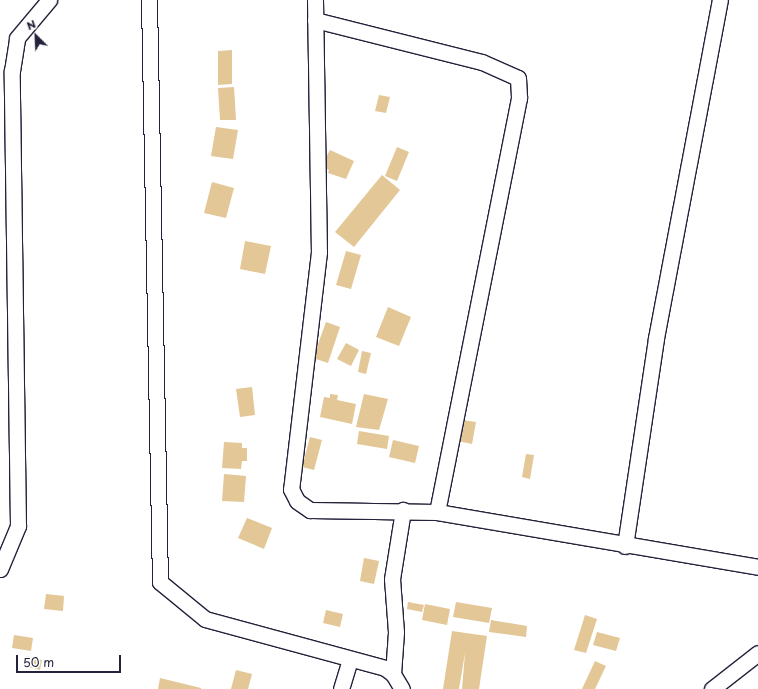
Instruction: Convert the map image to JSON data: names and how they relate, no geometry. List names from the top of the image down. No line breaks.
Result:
{"scale_bar":"50 m","north":"top left"}
